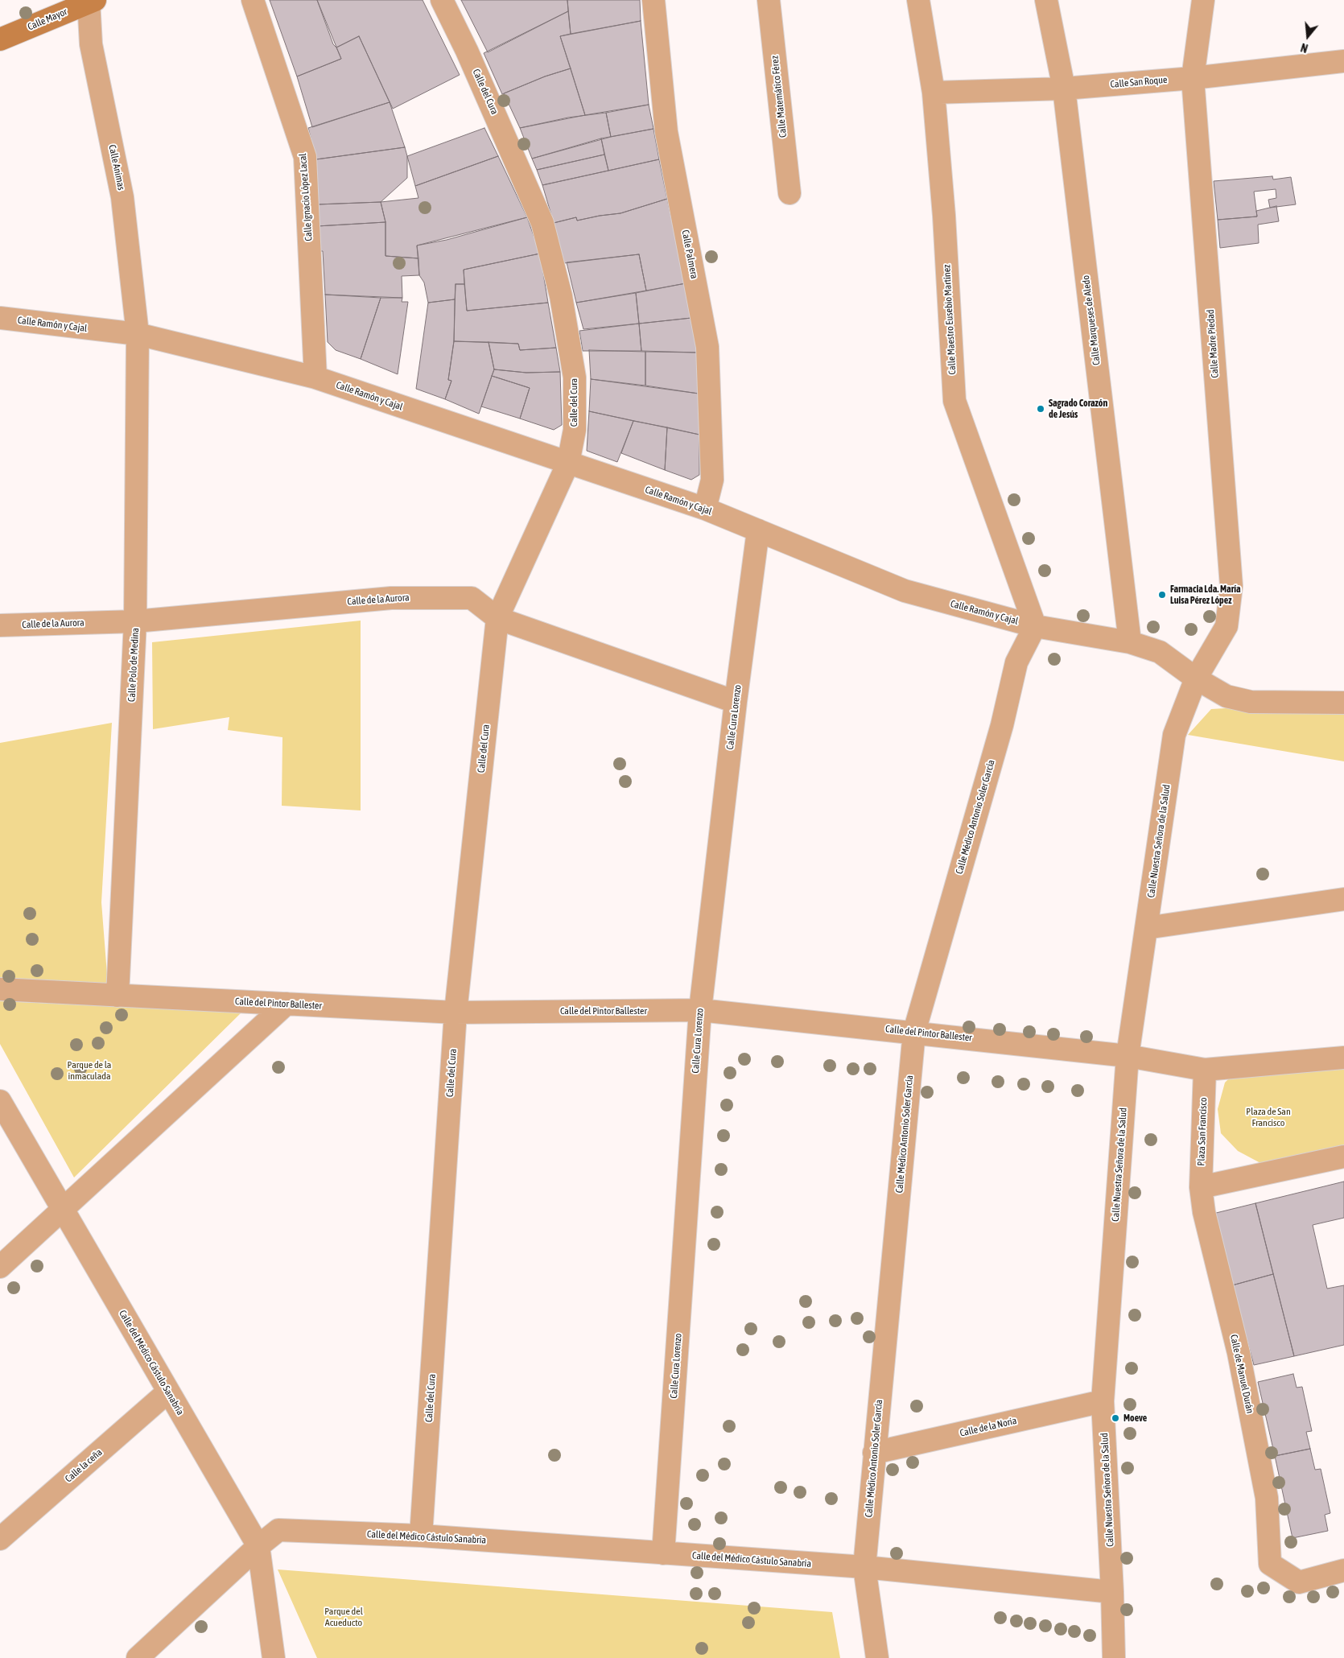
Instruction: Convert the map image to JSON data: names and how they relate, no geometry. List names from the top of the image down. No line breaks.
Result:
{"streets":{"main road":["Calle Mayor"],"street":["Calle San Roque","Calle del Cura","Calle Matemático Férez","Calle Animas","Calle Ignacio López Lacal","Calle Palmera","Calle Maestro Eusebio Martínez","Calle Marqueses de Aledo","Calle Ramón y Cajal","Calle Madre Piedad","Calle de la Aurora","Calle Polo de Medina","Calle Cura Lorenzo","Calle Médico Antonio Soler García","Calle Nuestra Señora de la Salud","Calle del Pintor Ballester","Plaza San Francisco","Calle del Médico Cástulo Sanabria","Calle de Manuel Durán","Calle de la Noria","Calle la ceña"]},"crossings":[["Calle Mayor","Calle Animas"],["Calle San Roque","Calle Maestro Eusebio Martínez"],["Calle San Roque","Calle Marqueses de Aledo"],["Calle San Roque","Calle Madre Piedad"],["Calle del Cura","Calle Ramón y Cajal"],["Calle del Cura","Calle de la Aurora"],["Calle del Cura","Calle del Pintor Ballester"],["Calle del Cura","Calle del Médico Cástulo Sanabria"],["Calle Animas","Calle Ramón y Cajal"],["Calle Animas","Calle Polo de Medina"],["Calle Ignacio López Lacal","Calle Ramón y Cajal"],["Calle Palmera","Calle Ramón y Cajal"],["Calle Maestro Eusebio Martínez","Calle Ramón y Cajal"],["Calle Maestro Eusebio Martínez","Calle Médico Antonio Soler García"],["Calle Marqueses de Aledo","Calle Ramón y Cajal"],["Calle Ramón y Cajal","Calle Madre Piedad"],["Calle Ramón y Cajal","Calle Polo de Medina"],["Calle Ramón y Cajal","Calle Cura Lorenzo"],["Calle Ramón y Cajal","Calle Médico Antonio Soler García"],["Calle Ramón y Cajal","Calle Nuestra Señora de la Salud"],["Calle Madre Piedad","Calle Nuestra Señora de la Salud"],["Calle de la Aurora","Calle Polo de Medina"],["Calle de la Aurora","Calle Cura Lorenzo"],["Calle Polo de Medina","Calle del Pintor Ballester"],["Calle Cura Lorenzo","Calle del Pintor Ballester"],["Calle Cura Lorenzo","Calle del Médico Cástulo Sanabria"],["Calle Médico Antonio Soler García","Calle del Pintor Ballester"],["Calle Médico Antonio Soler García","Calle del Médico Cástulo Sanabria"],["Calle Médico Antonio Soler García","Calle de la Noria"],["Calle Nuestra Señora de la Salud","Calle del Pintor Ballester"],["Calle Nuestra Señora de la Salud","Calle del Médico Cástulo Sanabria"],["Calle Nuestra Señora de la Salud","Calle de la Noria"],["Calle del Pintor Ballester","Plaza San Francisco"],["Plaza San Francisco","Calle de Manuel Durán"],["Calle del Médico Cástulo Sanabria","Calle la ceña"]],"parks":["Parque de la inmaculada","Plaza de San Francisco","Parque del Acueducto"],"places":["Sagrado Corazón de Jesús","Farmacia Lda. María Luisa Pérez López","Moeve"],"north":"bottom"}
